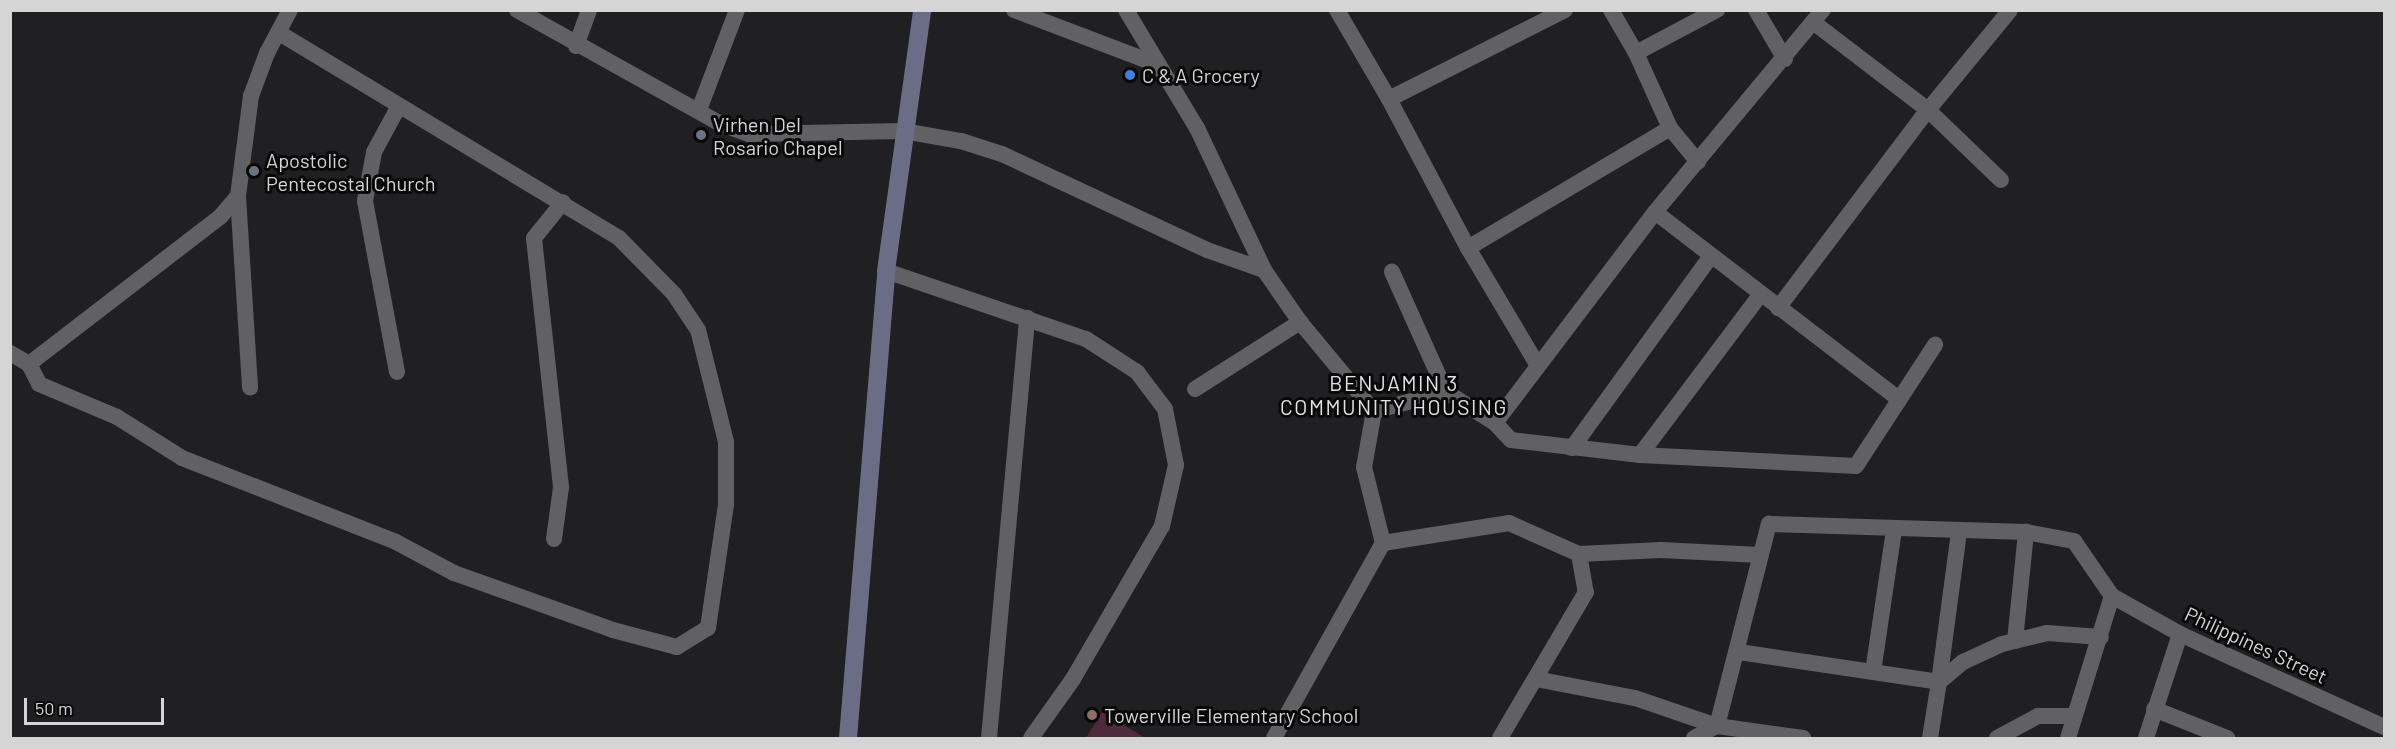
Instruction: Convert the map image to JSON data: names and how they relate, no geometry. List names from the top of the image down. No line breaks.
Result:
{"streets":{"street":["Philippines Street"]},"districts":["BENJAMIN 3 COMMUNITY HOUSING"],"places":["C & A Grocery","Virhen Del Rosario Chapel","Apostolic Pentecostal Church","Towerville Elementary School"],"scale_bar":"50 m"}
